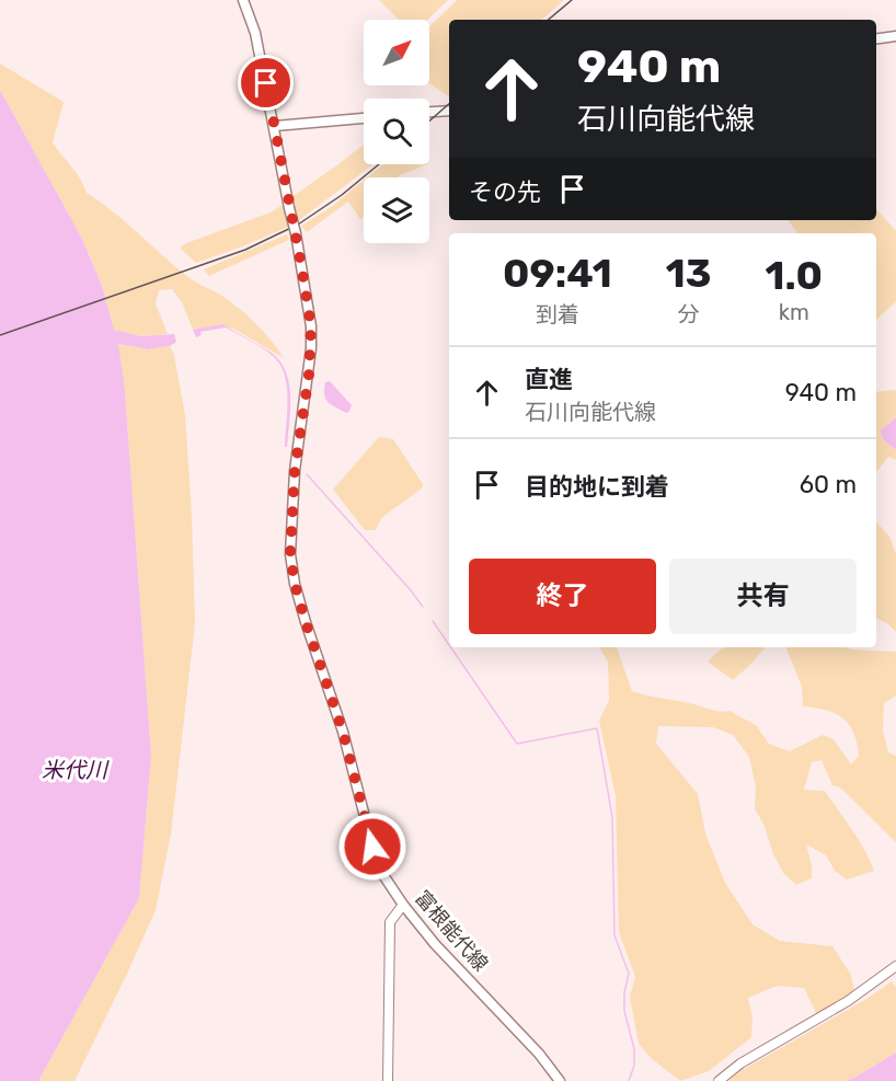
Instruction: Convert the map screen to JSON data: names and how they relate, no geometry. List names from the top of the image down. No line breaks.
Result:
{"streets":{"main road":["富根能代線"]},"water":["米代川"],"north":"top right","page":{"turn":["940 m","石川向能代線"],"then":"その先","eta":["09:41","到着","13","分","1.0","km"],"list":[{"name":"直進","note":"石川向能代線","value":"940 m"},{"name":"目的地に到着","value":"60 m"}],"buttons":["終了","共有"]}}
